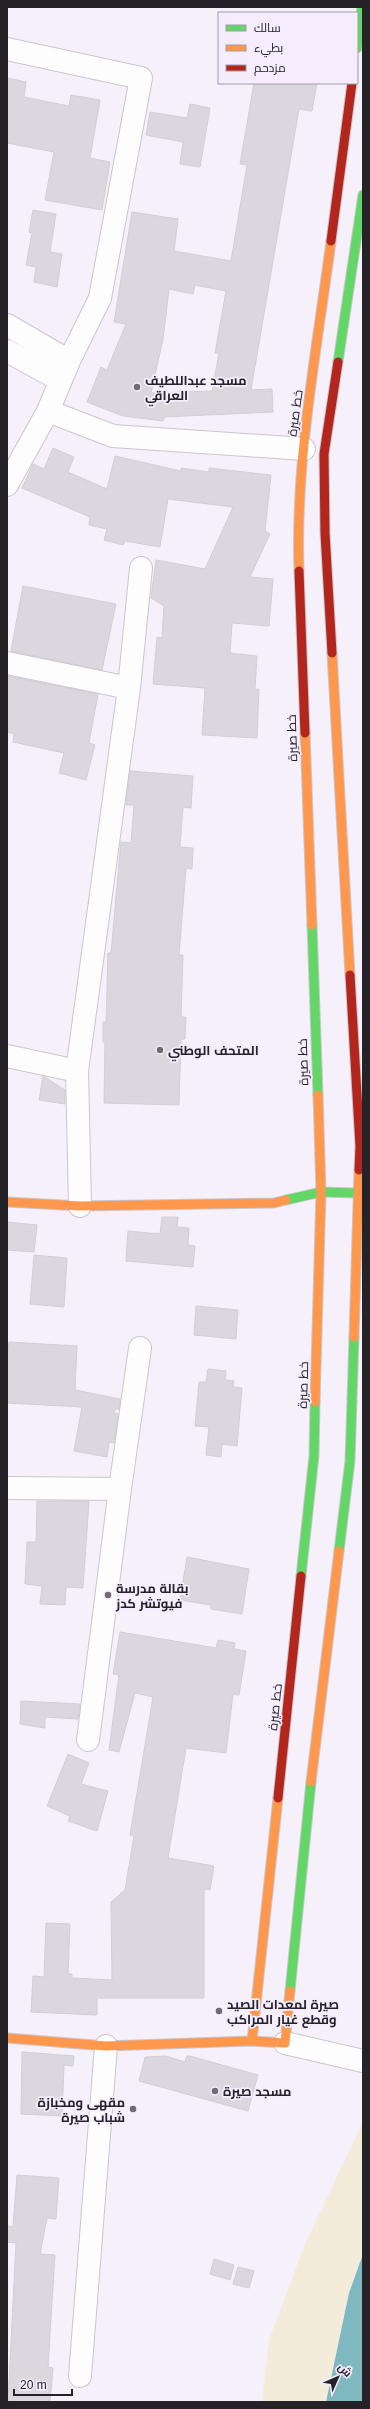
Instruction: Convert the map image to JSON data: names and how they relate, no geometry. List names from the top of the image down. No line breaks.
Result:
{"streets":{"street":["خط صيرة"]},"places":["مسجد عبداللطيف العراقي","المتحف الوطني","بقالة مدرسة فيوتشر كدز","صيرة لمعدات الصيد وقطع غيار المراكب","مسجد صيرة","مقهى ومخبازة شباب صيرة"],"legend":["سالك","بطيء","مزدحم"],"scale_bar":"20 m","north":"top right"}
